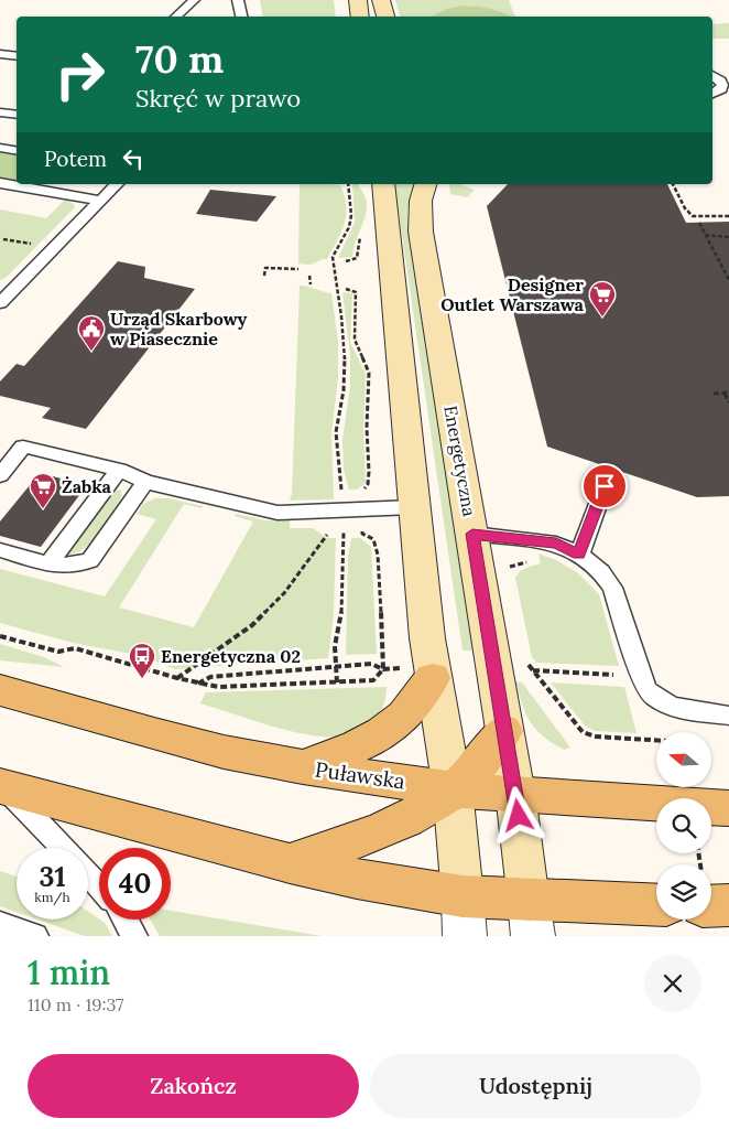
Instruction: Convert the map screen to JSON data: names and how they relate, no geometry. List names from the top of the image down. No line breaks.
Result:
{"streets":{"main road":["Puławska"],"street":["Energetyczna"]},"crossings":[["Energetyczna","Puławska"]],"places":{"supermarket":["Designer Outlet Warszawa","Żabka"],"public building":["Urząd Skarbowy w Piasecznie"],"bus stop":["Energetyczna 02"]},"north":"left","page":{"turn":["70 m","Skręć w prawo"],"then":"Potem","speed":"31 km/h","limit":"40","heading":["1 min","110 m · 19:37"],"buttons":["Zakończ","Udostępnij"]}}
